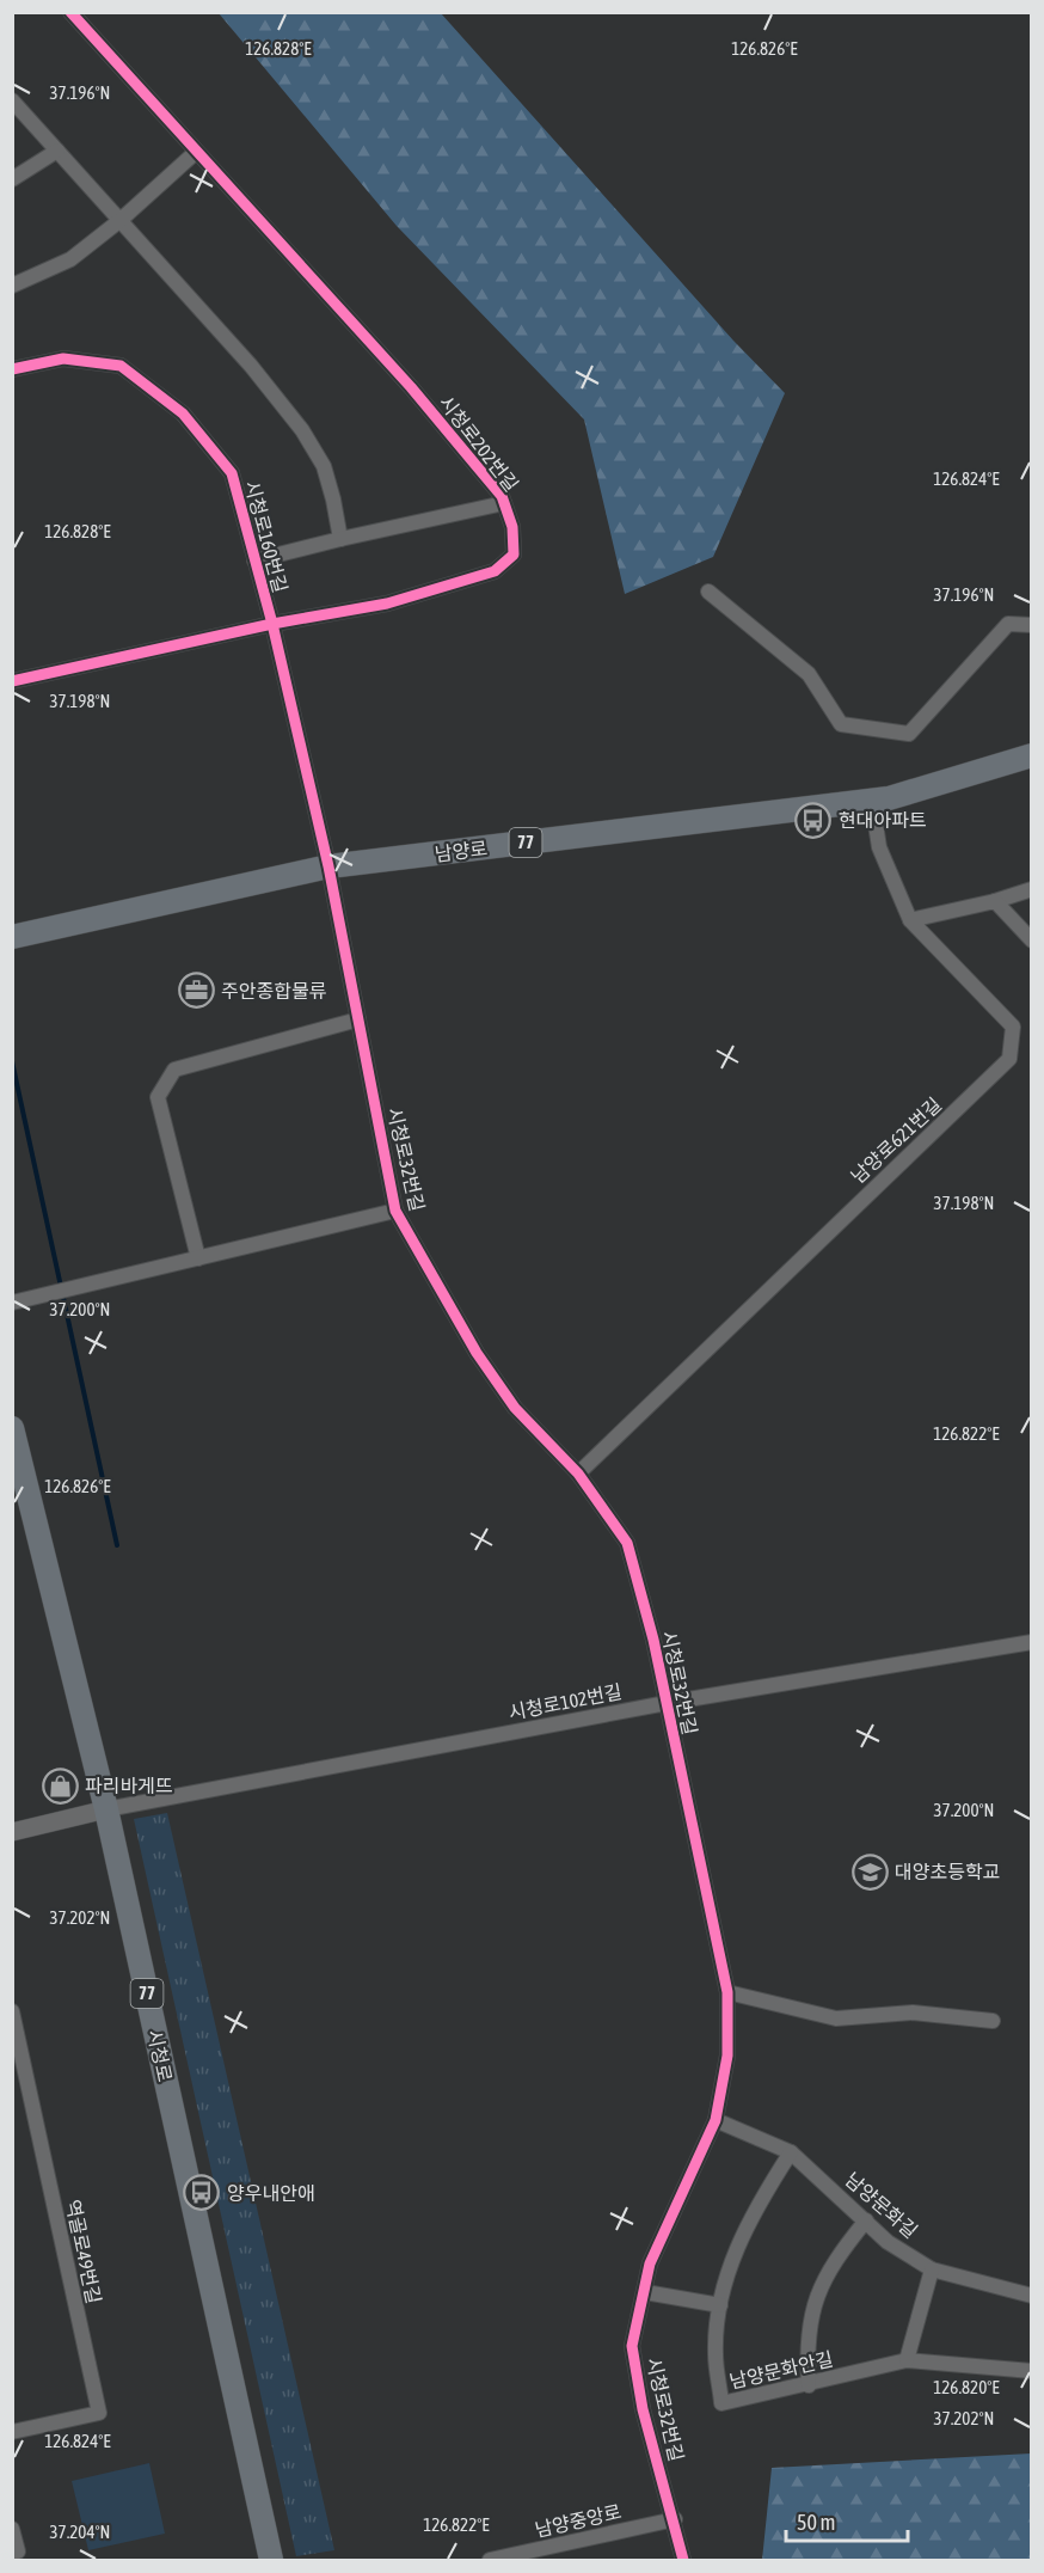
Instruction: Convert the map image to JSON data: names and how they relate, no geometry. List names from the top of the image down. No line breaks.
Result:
{"streets":{"main road":["77","남양로","시청로"],"street":["시청로202번길","시청로160번길","남양로621번길","시청로32번길","시청로102번길","남양문화길","역골로49번길","남양문화안길","남양중앙로"]},"crossings":[["시청로202번길","시청로160번길"],["시청로160번길","남양로"],["시청로160번길","시청로32번길"],["남양로","시청로32번길"],["남양로621번길","시청로32번길"],["시청로32번길","시청로102번길"],["시청로32번길","남양문화길"],["시청로32번길","남양중앙로"],["시청로102번길","시청로"],["남양문화길","남양문화안길"]],"places":{"bus stop":["현대아파트","양우내안애"],"office":["주안종합물류"],"shop":["파리바게뜨"],"school or university":["대양초등학교"]},"scale_bar":"50 m","coordinates":["126.828°E","126.826°E","37.196°N","126.824°E","37.198°N","37.200°N","126.822°E","37.202°N","126.820°E","37.204°N"]}
